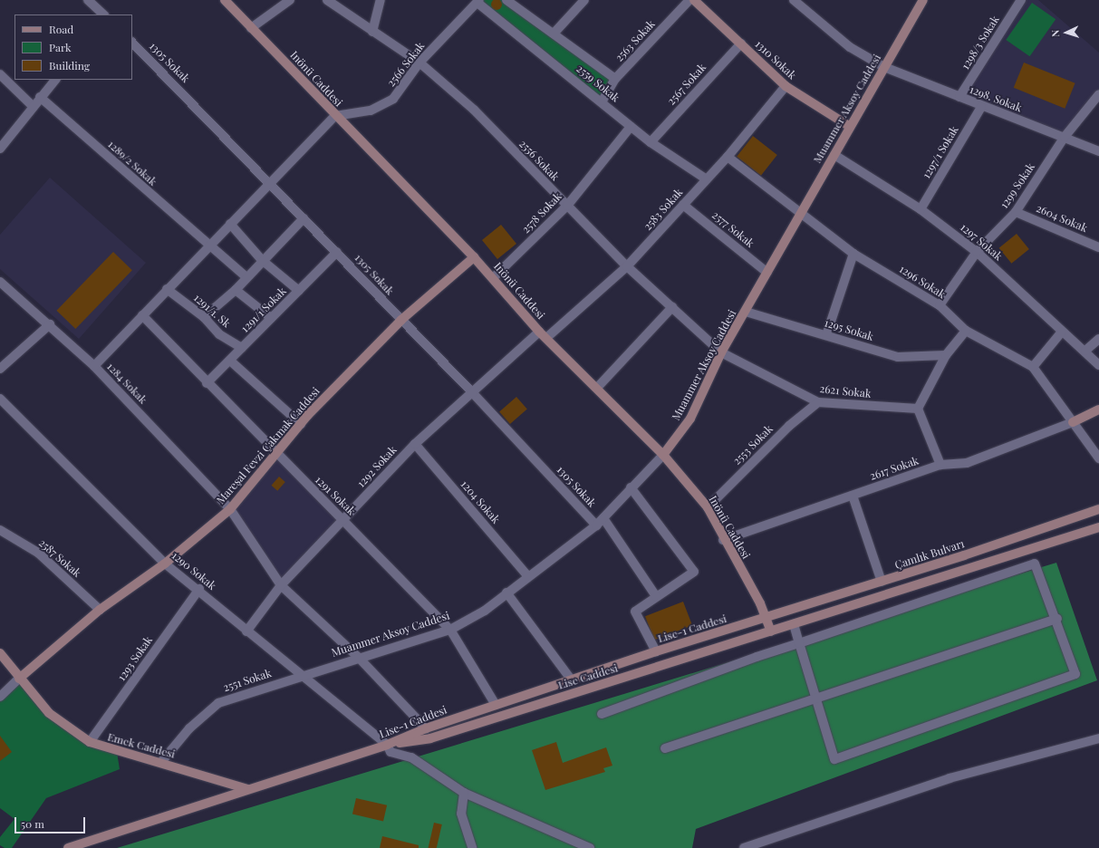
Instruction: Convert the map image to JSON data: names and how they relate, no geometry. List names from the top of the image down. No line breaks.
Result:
{"streets":{"street":["2563 Sokak","1298/3 Sokak","1310 Sokak","1305 Sokak","2566 Sokak","Inönü Caddesi","2559 Sokak","2567 Sokak","1298. Sokak","Muammer Aksoy Caddesi","1297/1 Sokak","2556 Sokak","1289/2 Sokak","1299 Sokak","2583 Sokak","2578 Sokak","2604 Sokak","2577 Sokak","1297 Sokak","1296 Sokak","1291/1 Sokak","1291/1. Sk","1295 Sokak","1284 Sokak","2621 Sokak","2553 Sokak","Mareşal Fevzi Çakmak Caddesi","1292 Sokak","2617 Sokak","1291 Sokak","1204 Sokak","Çamlık Bulvarı","2587 Sokak","1290 Sokak","Lise-1 Caddesi","1293 Sokak","Lise Caddesi","2551 Sokak","Emek Caddesi"]},"crossings":[["2563 Sokak","2559 Sokak"],["1298/3 Sokak","1298. Sokak"],["1310 Sokak","2567 Sokak"],["1310 Sokak","Muammer Aksoy Caddesi"],["1310 Sokak","2583 Sokak"],["1305 Sokak","Muammer Aksoy Caddesi"],["1305 Sokak","1291/1 Sokak"],["1305 Sokak","Mareşal Fevzi Çakmak Caddesi"],["1305 Sokak","1292 Sokak"],["2566 Sokak","Inönü Caddesi"],["2566 Sokak","2559 Sokak"],["2566 Sokak","2556 Sokak"],["Inönü Caddesi","Muammer Aksoy Caddesi"],["Inönü Caddesi","2583 Sokak"],["Inönü Caddesi","2578 Sokak"],["Inönü Caddesi","2553 Sokak"],["Inönü Caddesi","Mareşal Fevzi Çakmak Caddesi"],["Inönü Caddesi","1292 Sokak"],["Inönü Caddesi","2617 Sokak"],["Inönü Caddesi","Çamlık Bulvarı"],["Inönü Caddesi","Lise-1 Caddesi"],["Inönü Caddesi","Lise Caddesi"],["2559 Sokak","2567 Sokak"],["2559 Sokak","2583 Sokak"],["2559 Sokak","2578 Sokak"],["1298. Sokak","Muammer Aksoy Caddesi"],["1298. Sokak","1297/1 Sokak"],["1298. Sokak","1299 Sokak"],["Muammer Aksoy Caddesi","2556 Sokak"],["Muammer Aksoy Caddesi","2577 Sokak"],["Muammer Aksoy Caddesi","1297 Sokak"],["Muammer Aksoy Caddesi","1296 Sokak"],["Muammer Aksoy Caddesi","1295 Sokak"],["Muammer Aksoy Caddesi","1284 Sokak"],["Muammer Aksoy Caddesi","2621 Sokak"],["Muammer Aksoy Caddesi","1291 Sokak"],["Muammer Aksoy Caddesi","1204 Sokak"],["Muammer Aksoy Caddesi","1290 Sokak"],["Muammer Aksoy Caddesi","2551 Sokak"],["1297/1 Sokak","1297 Sokak"],["2556 Sokak","2583 Sokak"],["2556 Sokak","2578 Sokak"],["2556 Sokak","2621 Sokak"],["1299 Sokak","2604 Sokak"],["1299 Sokak","1297 Sokak"],["1299 Sokak","1296 Sokak"],["2583 Sokak","2577 Sokak"],["2583 Sokak","1296 Sokak"],["1296 Sokak","2617 Sokak"],["1291/1 Sokak","1291/1. Sk"],["1291/1 Sokak","1291 Sokak"],["1284 Sokak","Mareşal Fevzi Çakmak Caddesi"],["1284 Sokak","1292 Sokak"],["1284 Sokak","Lise-1 Caddesi"],["2621 Sokak","2553 Sokak"],["Mareşal Fevzi Çakmak Caddesi","1291 Sokak"],["Mareşal Fevzi Çakmak Caddesi","2587 Sokak"],["Mareşal Fevzi Çakmak Caddesi","1290 Sokak"],["Mareşal Fevzi Çakmak Caddesi","Emek Caddesi"],["1292 Sokak","1291 Sokak"],["1292 Sokak","1204 Sokak"],["1292 Sokak","1290 Sokak"],["1291 Sokak","Lise-1 Caddesi"],["Çamlık Bulvarı","Lise-1 Caddesi"],["1290 Sokak","Lise-1 Caddesi"],["1290 Sokak","1293 Sokak"],["1290 Sokak","Lise Caddesi"],["1290 Sokak","2551 Sokak"],["Lise-1 Caddesi","Lise Caddesi"],["Lise-1 Caddesi","Emek Caddesi"],["1293 Sokak","Emek Caddesi"],["2551 Sokak","Emek Caddesi"]],"legend":["Road","Park","Building"],"scale_bar":"50 m","north":"left"}
